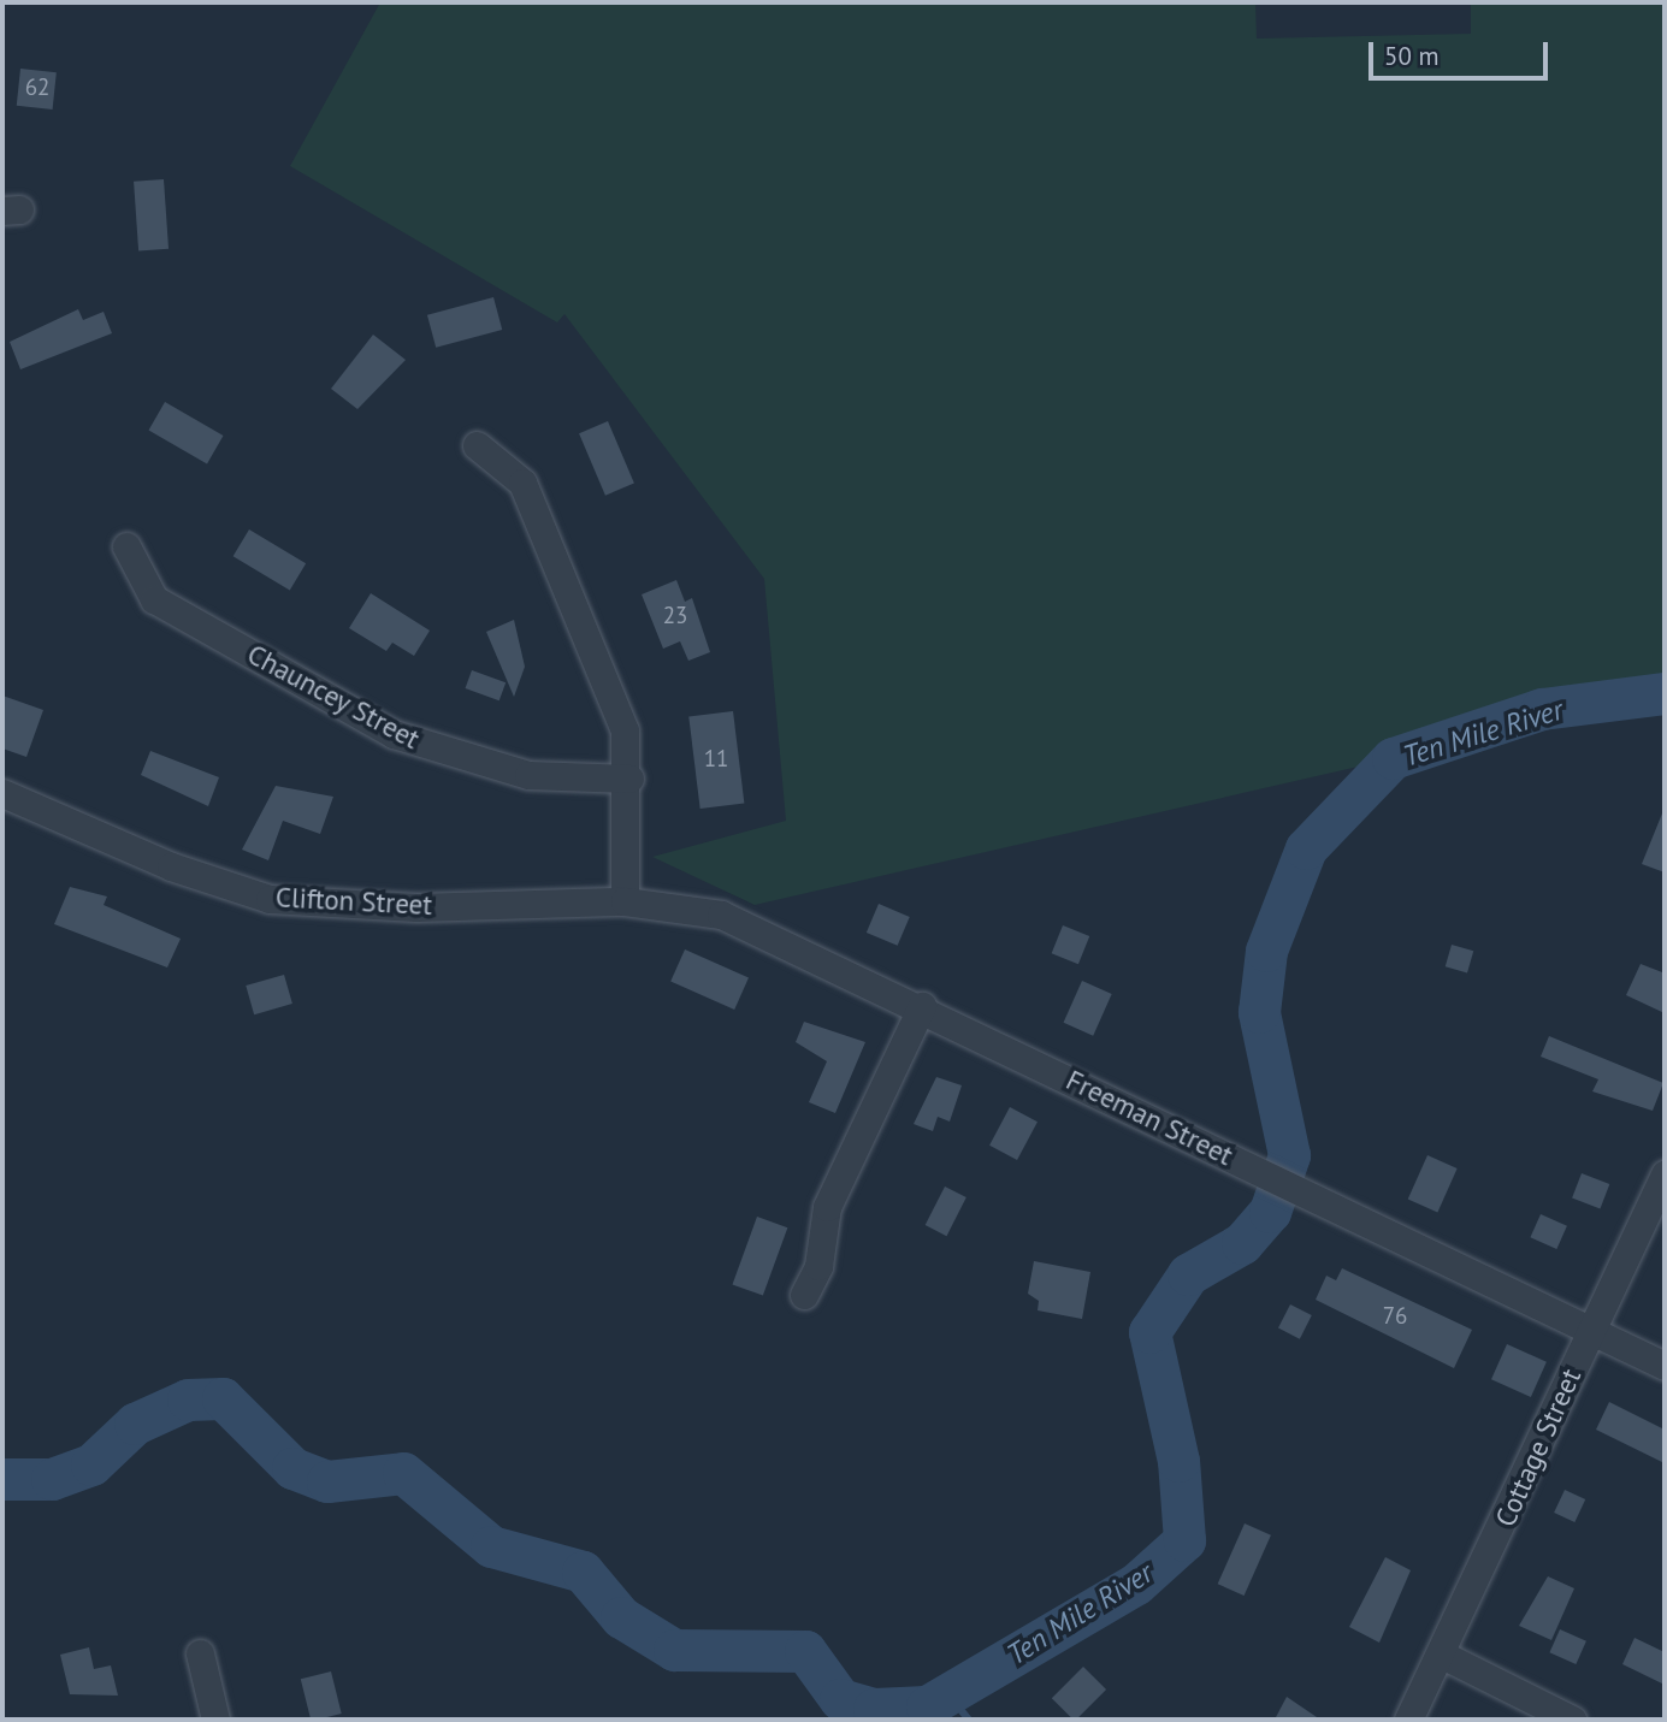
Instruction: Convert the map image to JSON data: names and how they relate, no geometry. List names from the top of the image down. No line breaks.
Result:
{"streets":{"street":["Chauncey Street","Clifton Street","Freeman Street","Cottage Street"]},"crossings":[["Clifton Street","Freeman Street"],["Freeman Street","Cottage Street"]],"water":["Ten Mile River"],"house_numbers":["62","23","11","76"],"scale_bar":"50 m"}
